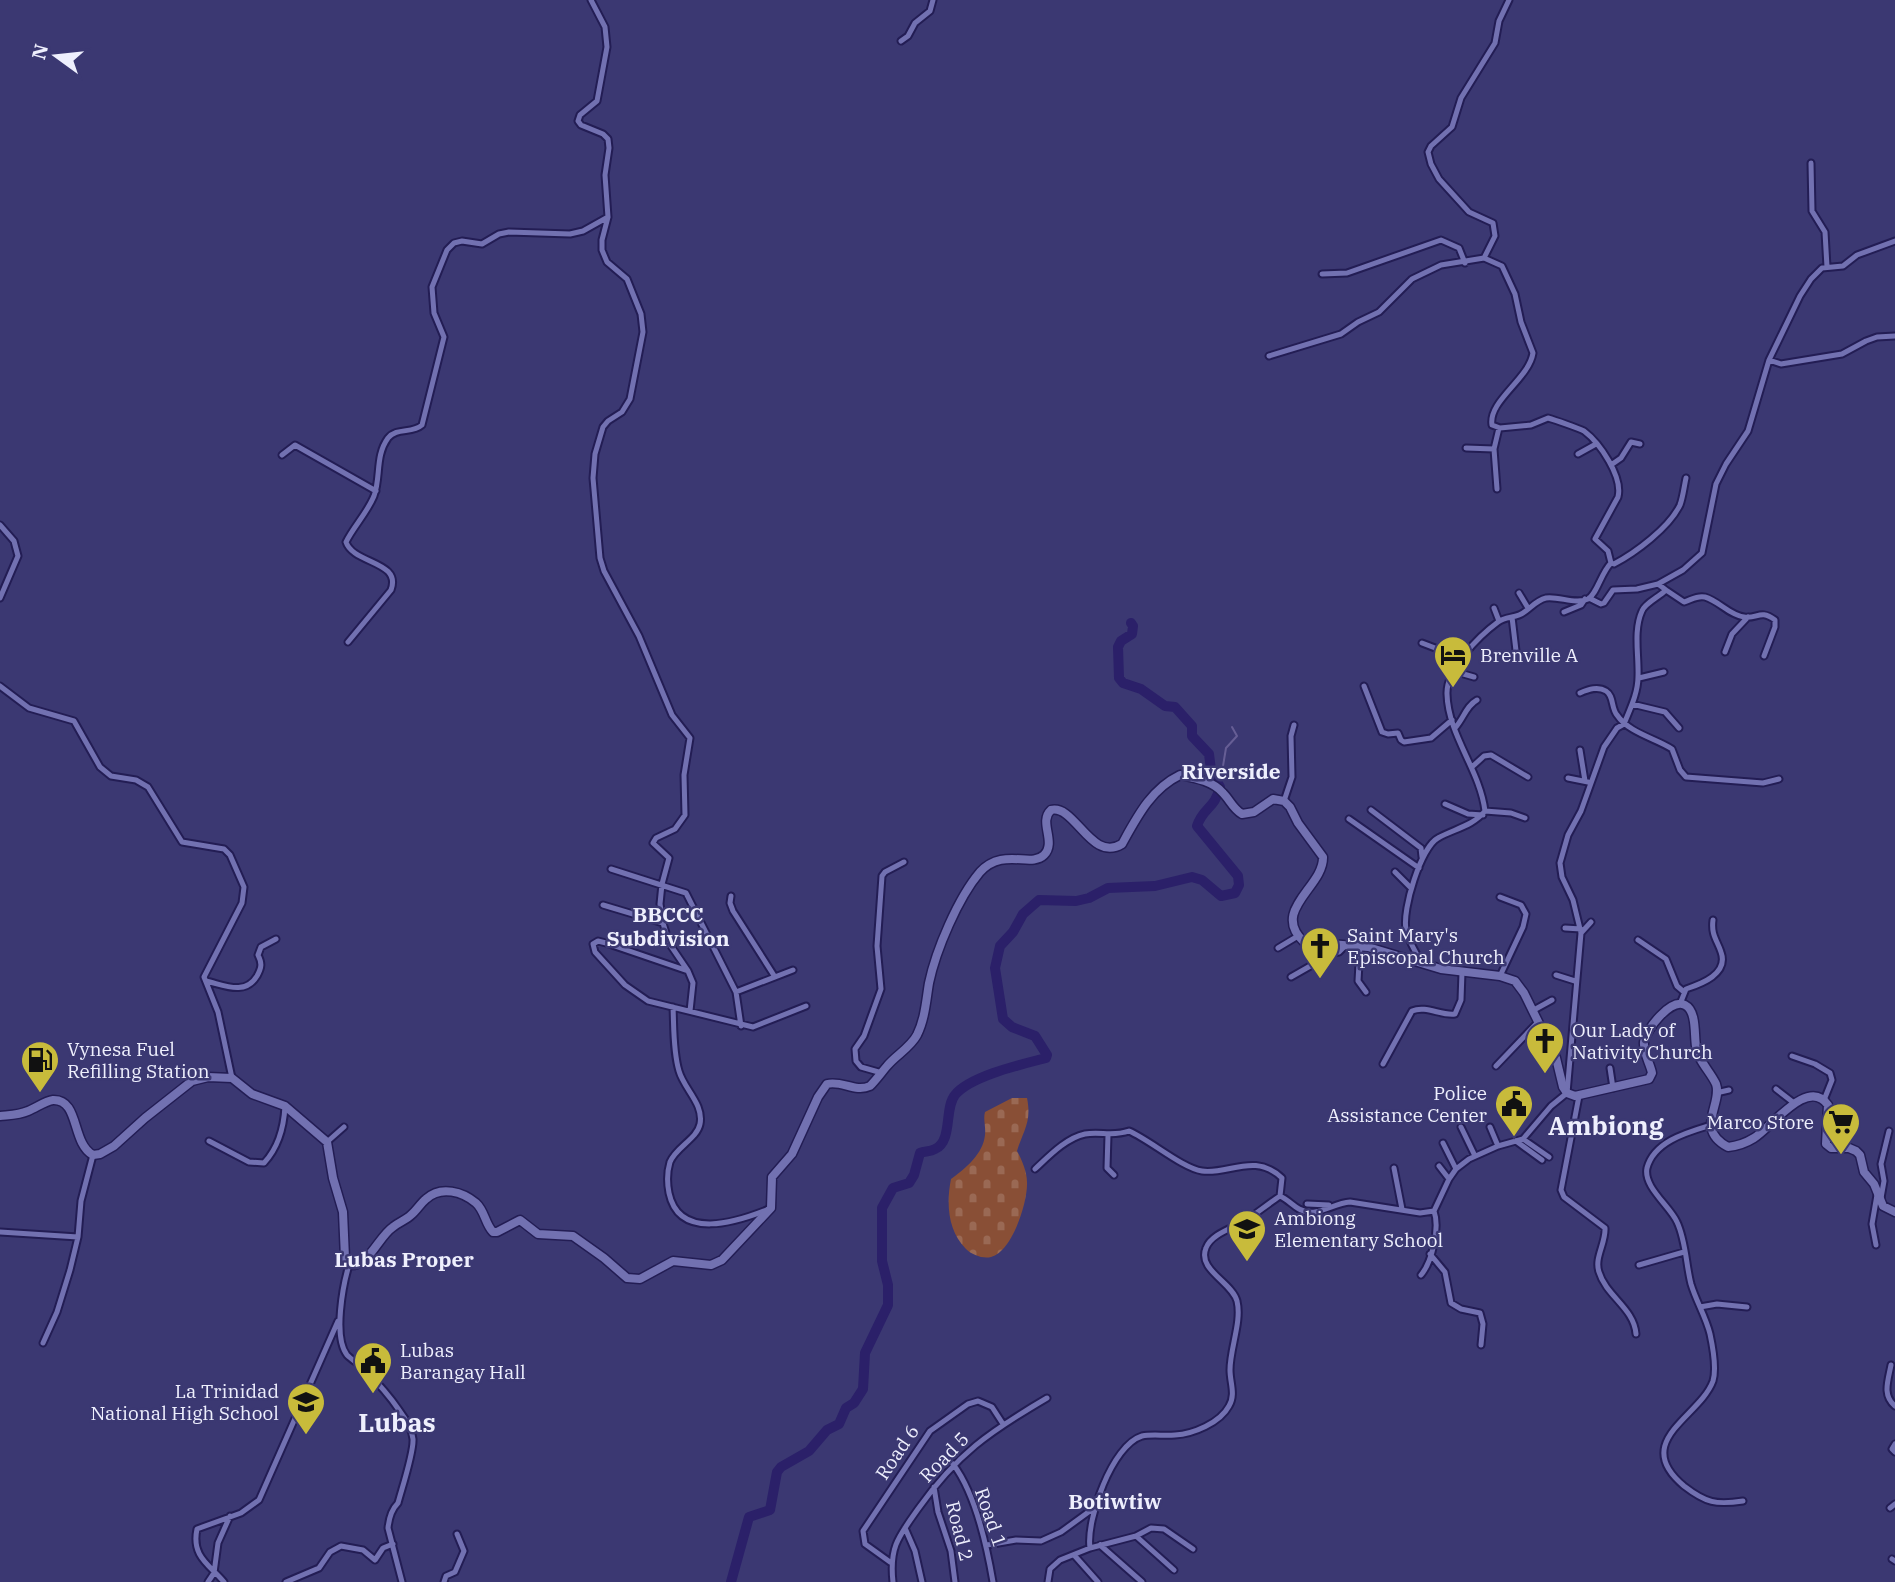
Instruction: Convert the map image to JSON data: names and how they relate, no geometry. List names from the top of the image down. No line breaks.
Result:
{"streets":{"street":["Road 6","Road 5","Road 1","Road 2"]},"crossings":[["Road 6","Road 5"],["Road 5","Road 1"],["Road 5","Road 2"]],"districts":["Riverside","BBCCC Subdivision","Ambiong","Lubas Proper","Lubas","Botiwtiw"],"places":{"hotel":["Brenville A"],"church":["Saint Mary's Episcopal Church","Our Lady of Nativity Church"],"fuel station":["Vynesa Fuel Refilling Station"],"public building":["Police Assistance Center","Lubas Barangay Hall"],"supermarket":["Marco Store"],"school or university":["Ambiong Elementary School","La Trinidad National High School"]},"north":"left"}
